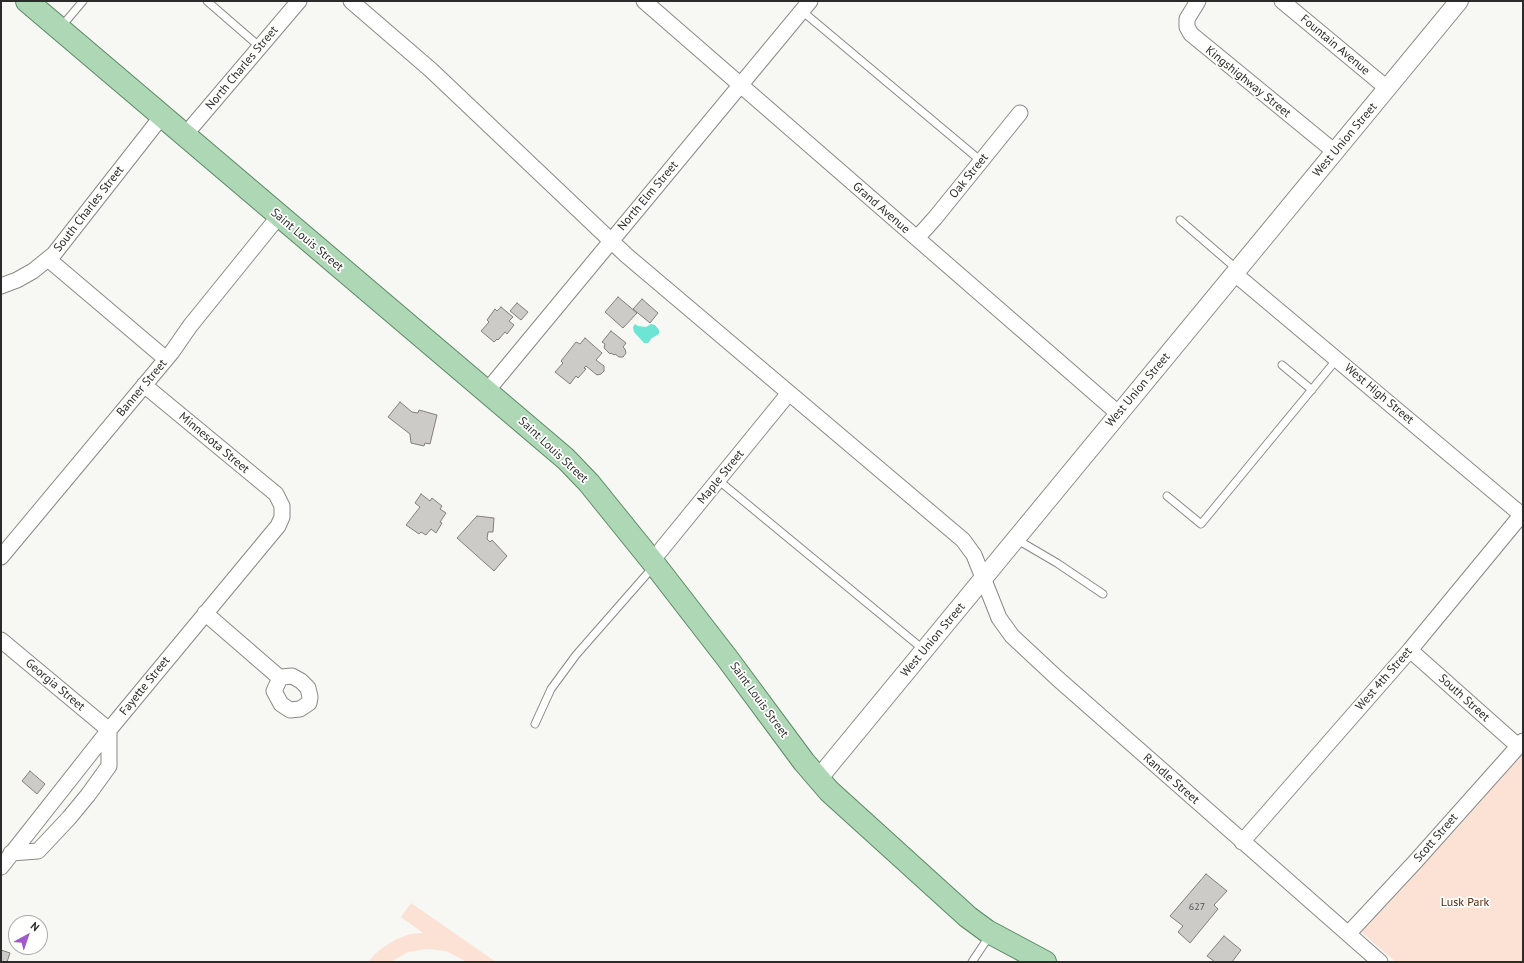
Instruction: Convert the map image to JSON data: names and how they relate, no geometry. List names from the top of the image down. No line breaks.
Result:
{"streets":{"main road":["Saint Louis Street"],"street":["Fountain Avenue","North Charles Street","Kingshighway Street","West Union Street","Oak Street","North Elm Street","Grand Avenue","South Charles Street","Banner Street","West High Street","Minnesota Street","Maple Street","West 4th Street","Georgia Street","Fayette Street","South Street","Randle Street","Scott Street"]},"crossings":[["Fountain Avenue","West Union Street"],["North Charles Street","Saint Louis Street"],["Kingshighway Street","West Union Street"],["West Union Street","Grand Avenue"],["West Union Street","Saint Louis Street"],["West Union Street","West High Street"],["West Union Street","Randle Street"],["Oak Street","Grand Avenue"],["North Elm Street","Grand Avenue"],["North Elm Street","Saint Louis Street"],["North Elm Street","Randle Street"],["South Charles Street","Saint Louis Street"],["Saint Louis Street","Banner Street"],["Saint Louis Street","Maple Street"],["Banner Street","Minnesota Street"],["West High Street","West 4th Street"],["Minnesota Street","Fayette Street"],["Maple Street","Randle Street"],["West 4th Street","South Street"],["West 4th Street","Randle Street"],["Georgia Street","Fayette Street"],["South Street","Scott Street"],["Randle Street","Scott Street"]],"parks":["Lusk Park"],"house_numbers":["627"],"north":"top right"}
